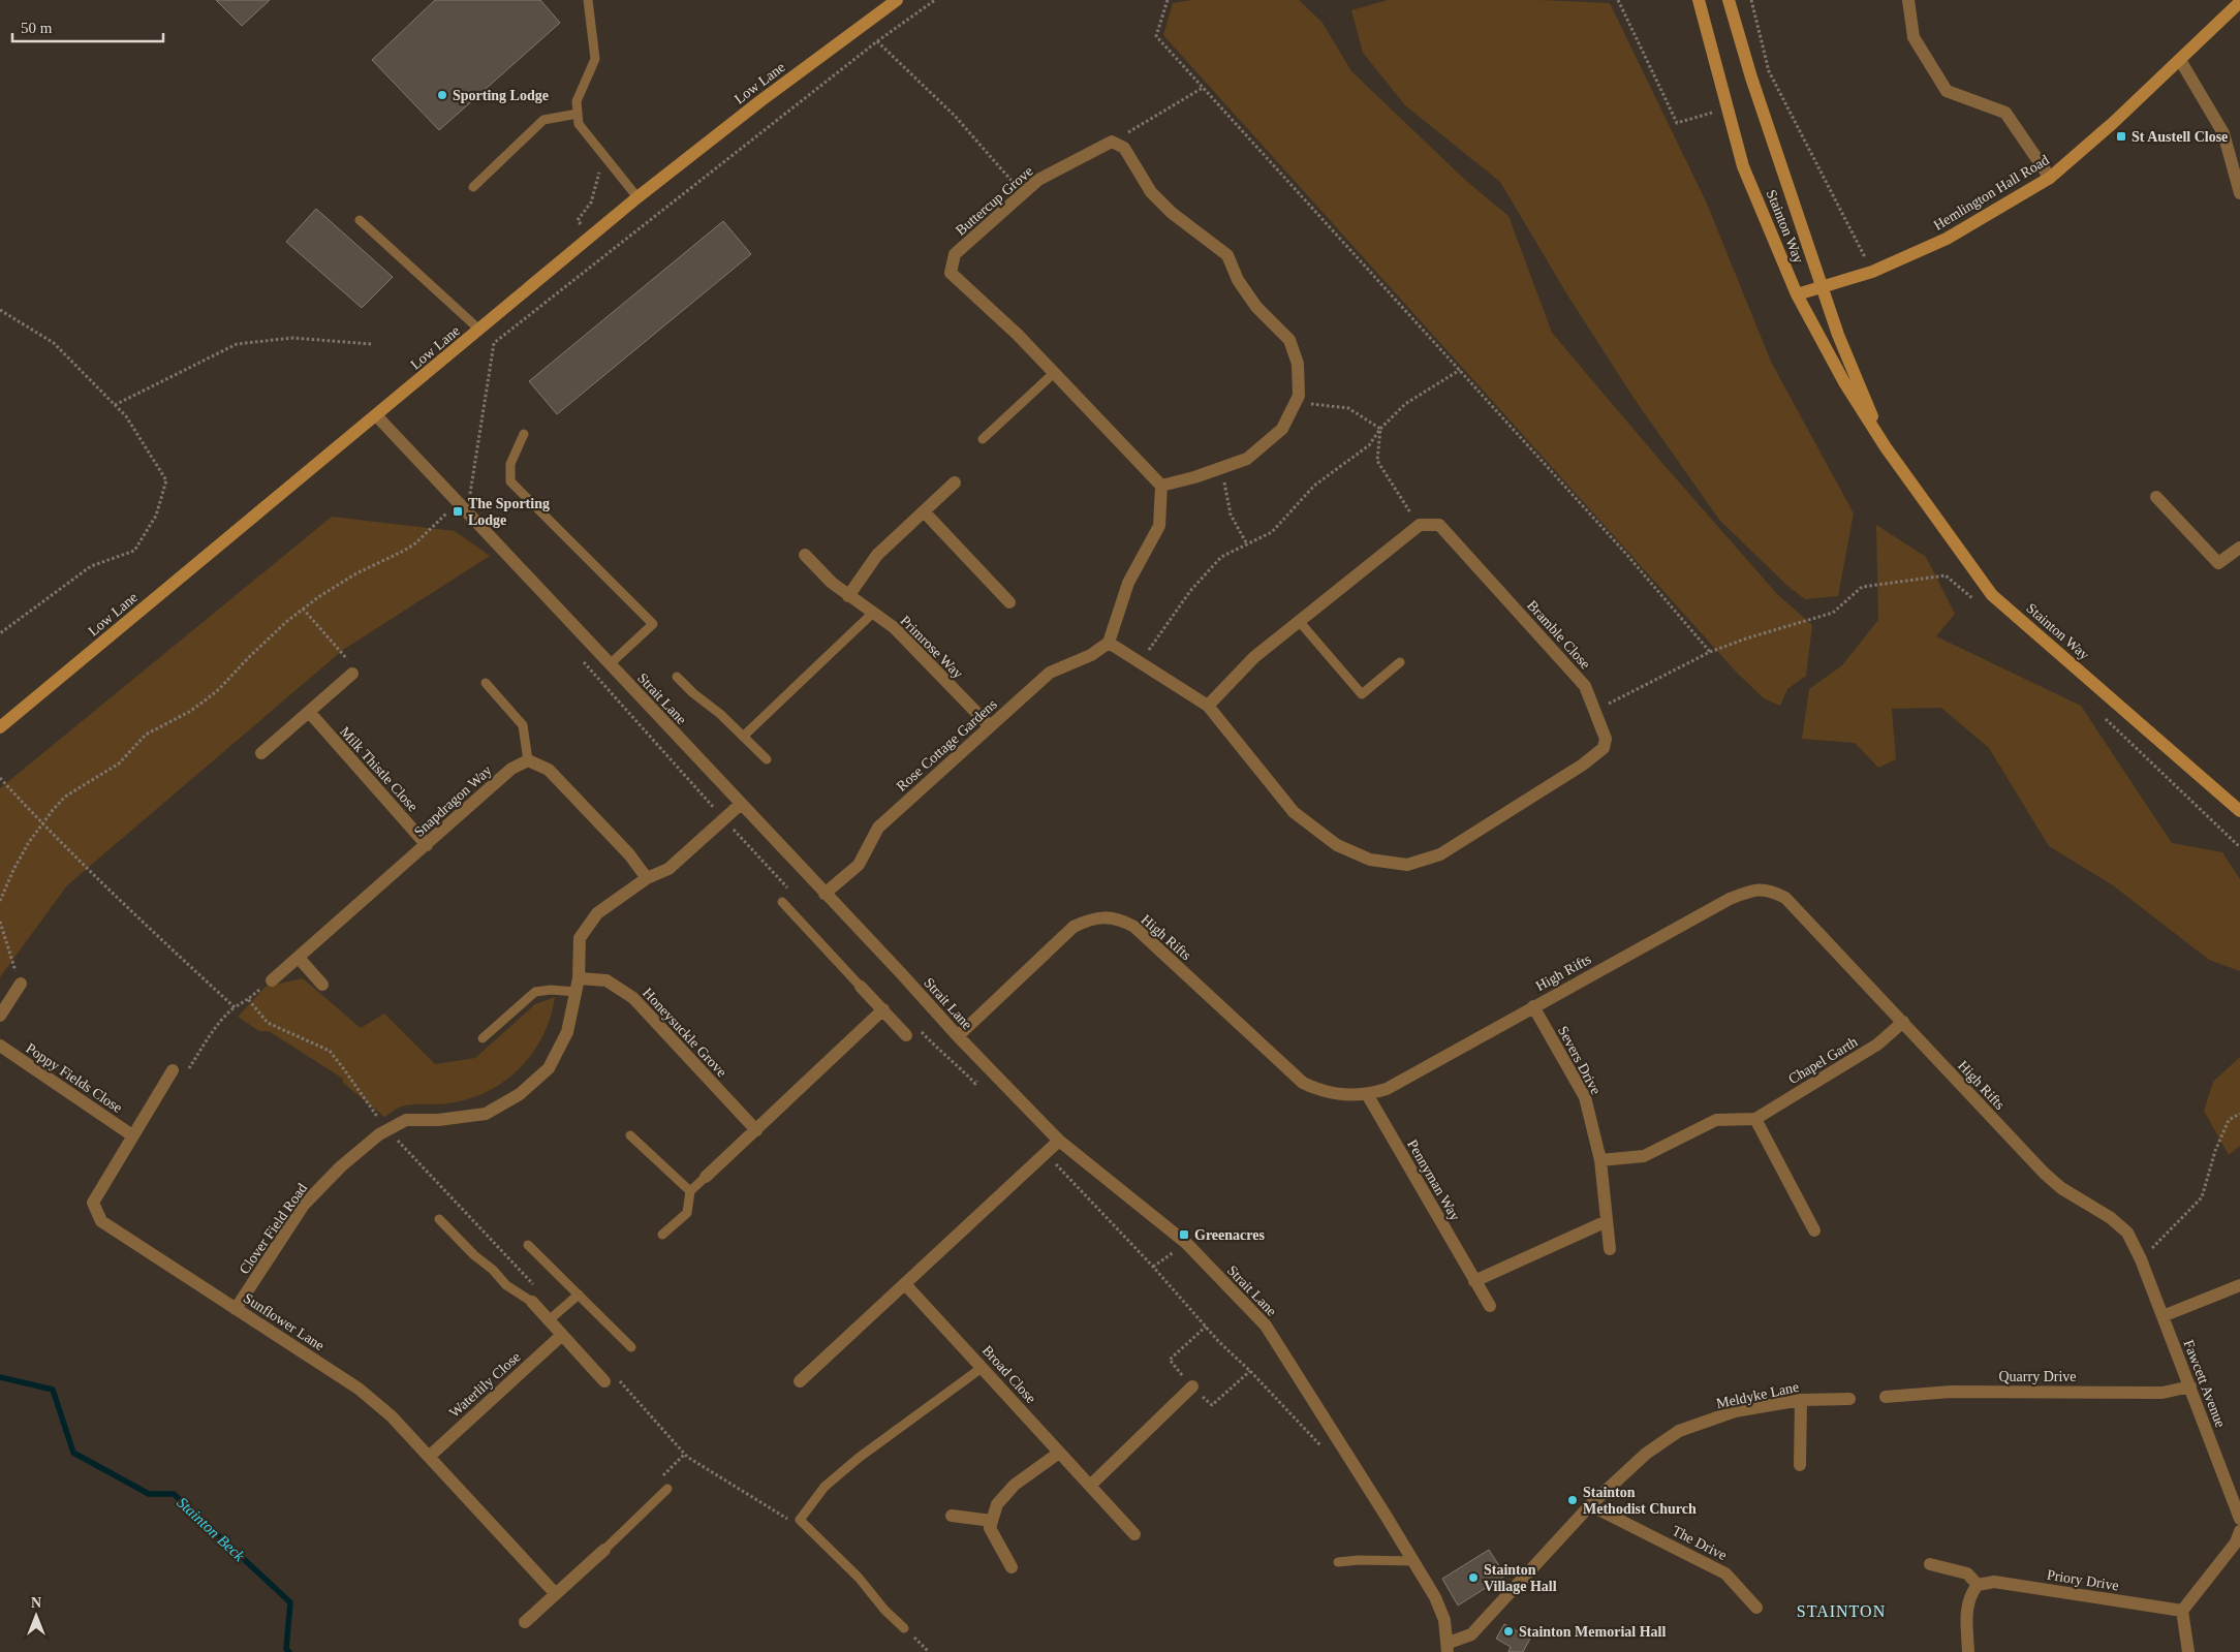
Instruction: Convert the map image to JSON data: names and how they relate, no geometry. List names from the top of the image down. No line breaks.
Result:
{"streets":{"street":["Low Lane","Hemlington Hall Road","Buttercup Grove","Stainton Way","Bramble Close","Primrose Way","Strait Lane","Rose Cottage Gardens","Milk Thistle Close","Snapdragon Way","High Rifts","Honeysuckle Grove","Severs Drive","Chapel Garth","Poppy Fields Close","Pennyman Way","Clover Field Road","Sunflower Lane","Broad Close","Quarry Drive","Fawcett Avenue","Waterlily Close","Meldyke Lane","The Drive","Priory Drive"]},"crossings":[["Low Lane","Strait Lane"],["Hemlington Hall Road","Stainton Way"],["Bramble Close","Rose Cottage Gardens"],["Primrose Way","Rose Cottage Gardens"],["Strait Lane","Rose Cottage Gardens"],["Strait Lane","High Rifts"],["Strait Lane","Clover Field Road"],["Strait Lane","Meldyke Lane"],["Milk Thistle Close","Snapdragon Way"],["High Rifts","Severs Drive"],["High Rifts","Chapel Garth"],["High Rifts","Pennyman Way"],["High Rifts","Fawcett Avenue"],["Honeysuckle Grove","Clover Field Road"],["Severs Drive","Chapel Garth"],["Poppy Fields Close","Sunflower Lane"],["Clover Field Road","Sunflower Lane"],["Sunflower Lane","Waterlily Close"],["Quarry Drive","Fawcett Avenue"],["Meldyke Lane","The Drive"]],"districts":["STAINTON"],"water":["Stainton Beck"],"places":{"other":["Sporting Lodge","Stainton Methodist Church","Stainton Village Hall","Stainton Memorial Hall"],"transit":["St Austell Close","The Sporting Lodge","Greenacres"]},"scale_bar":"50 m","north":"top"}
